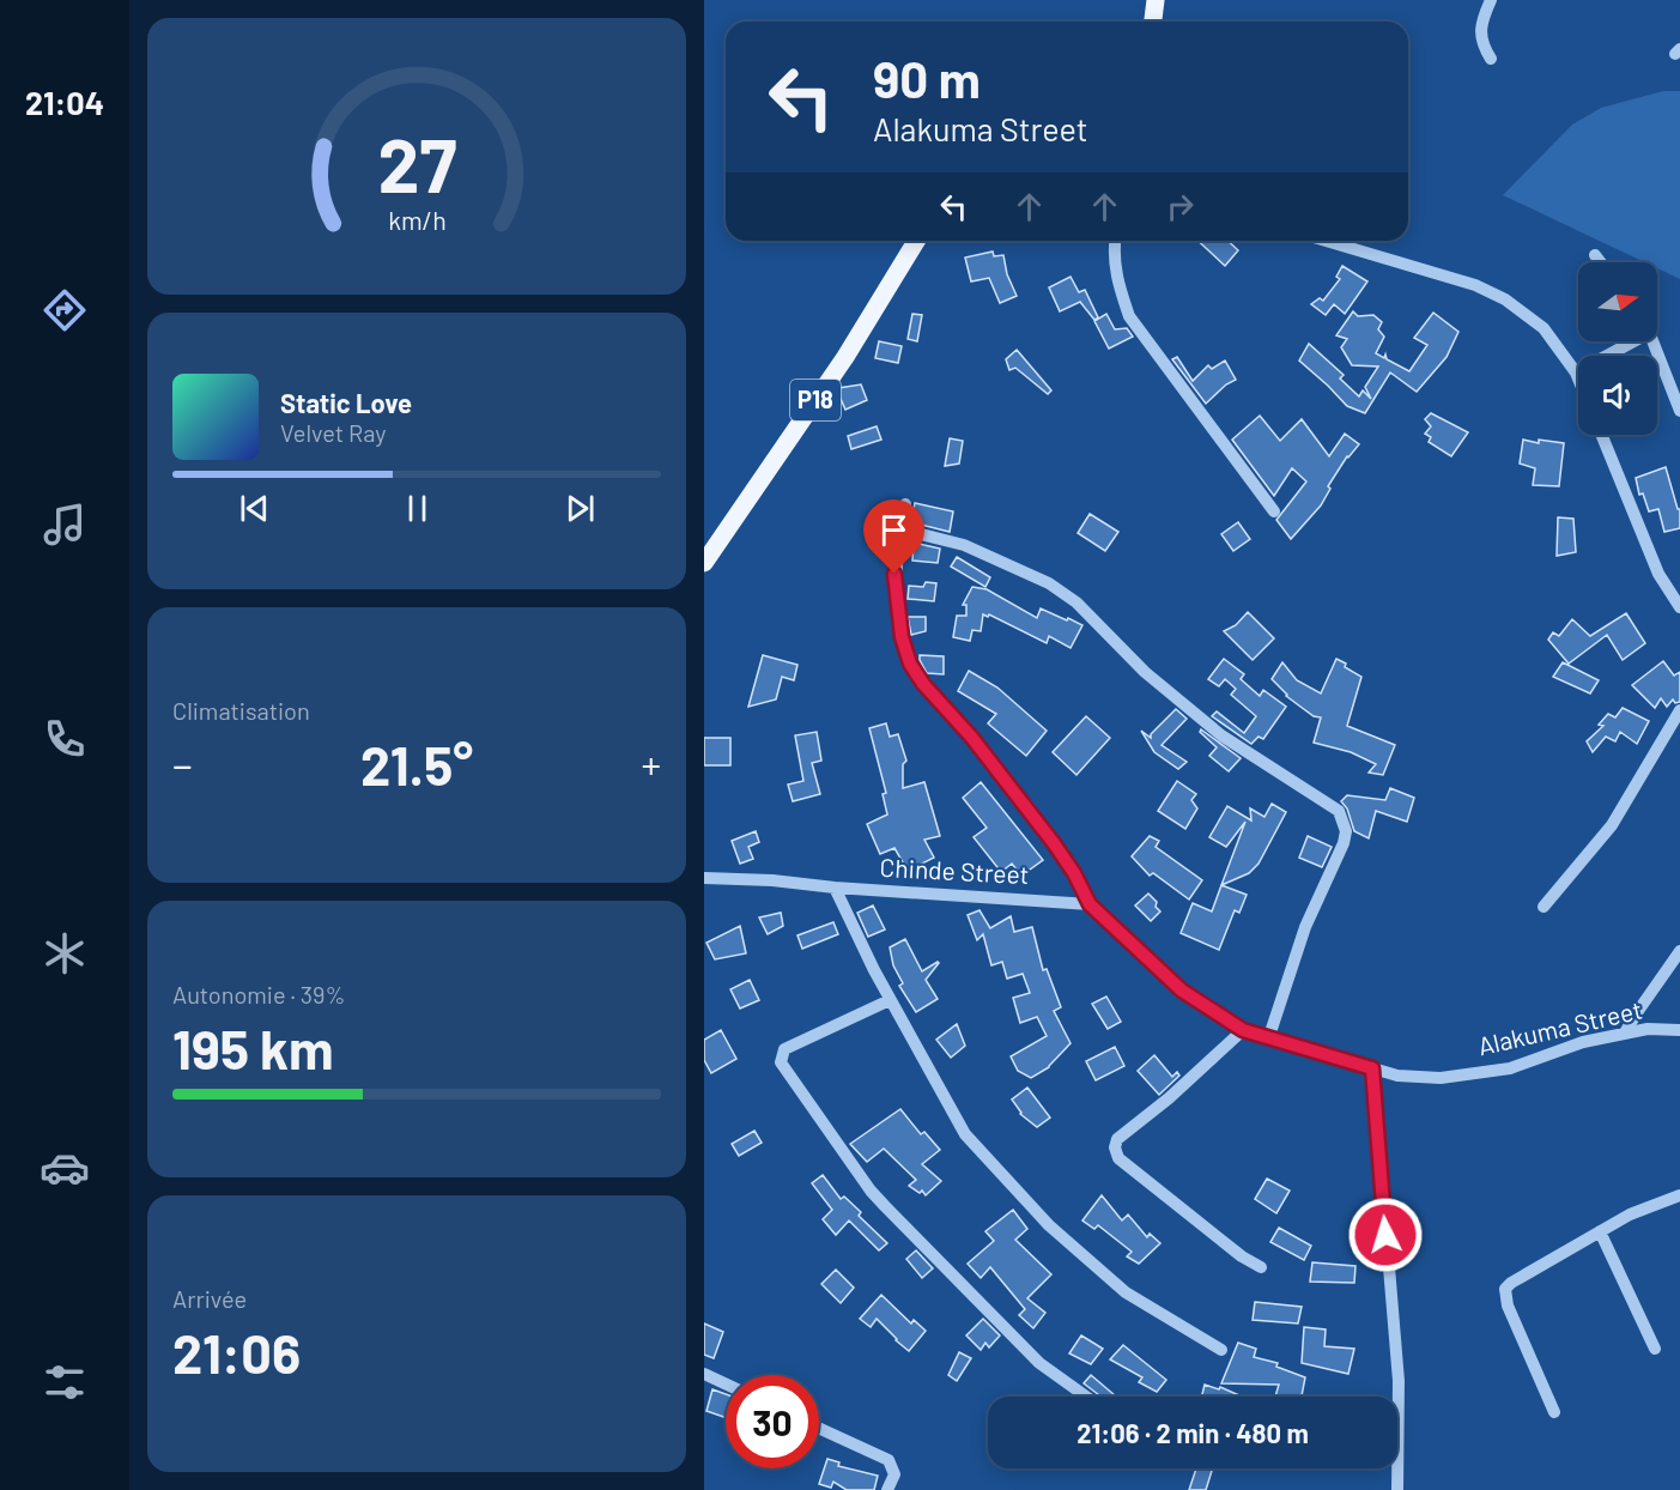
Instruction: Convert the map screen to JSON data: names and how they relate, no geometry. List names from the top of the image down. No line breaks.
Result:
{"streets":{"main road":["P18"],"street":["Chinde Street","Alakuma Street"]},"north":"right","page":{"tabs":"21:04","turn":["90 m","Alakuma Street"],"song":["Static Love","Velvet Ray"],"tile":["Climatisation",["Autonomie · 39%","195 km"],["Arrivée","21:06"]],"heat":["−","21.5°","+"],"limit":"30","trip":"21:06 · 2 min · 480 m","gauge":["27","km/h"]}}
